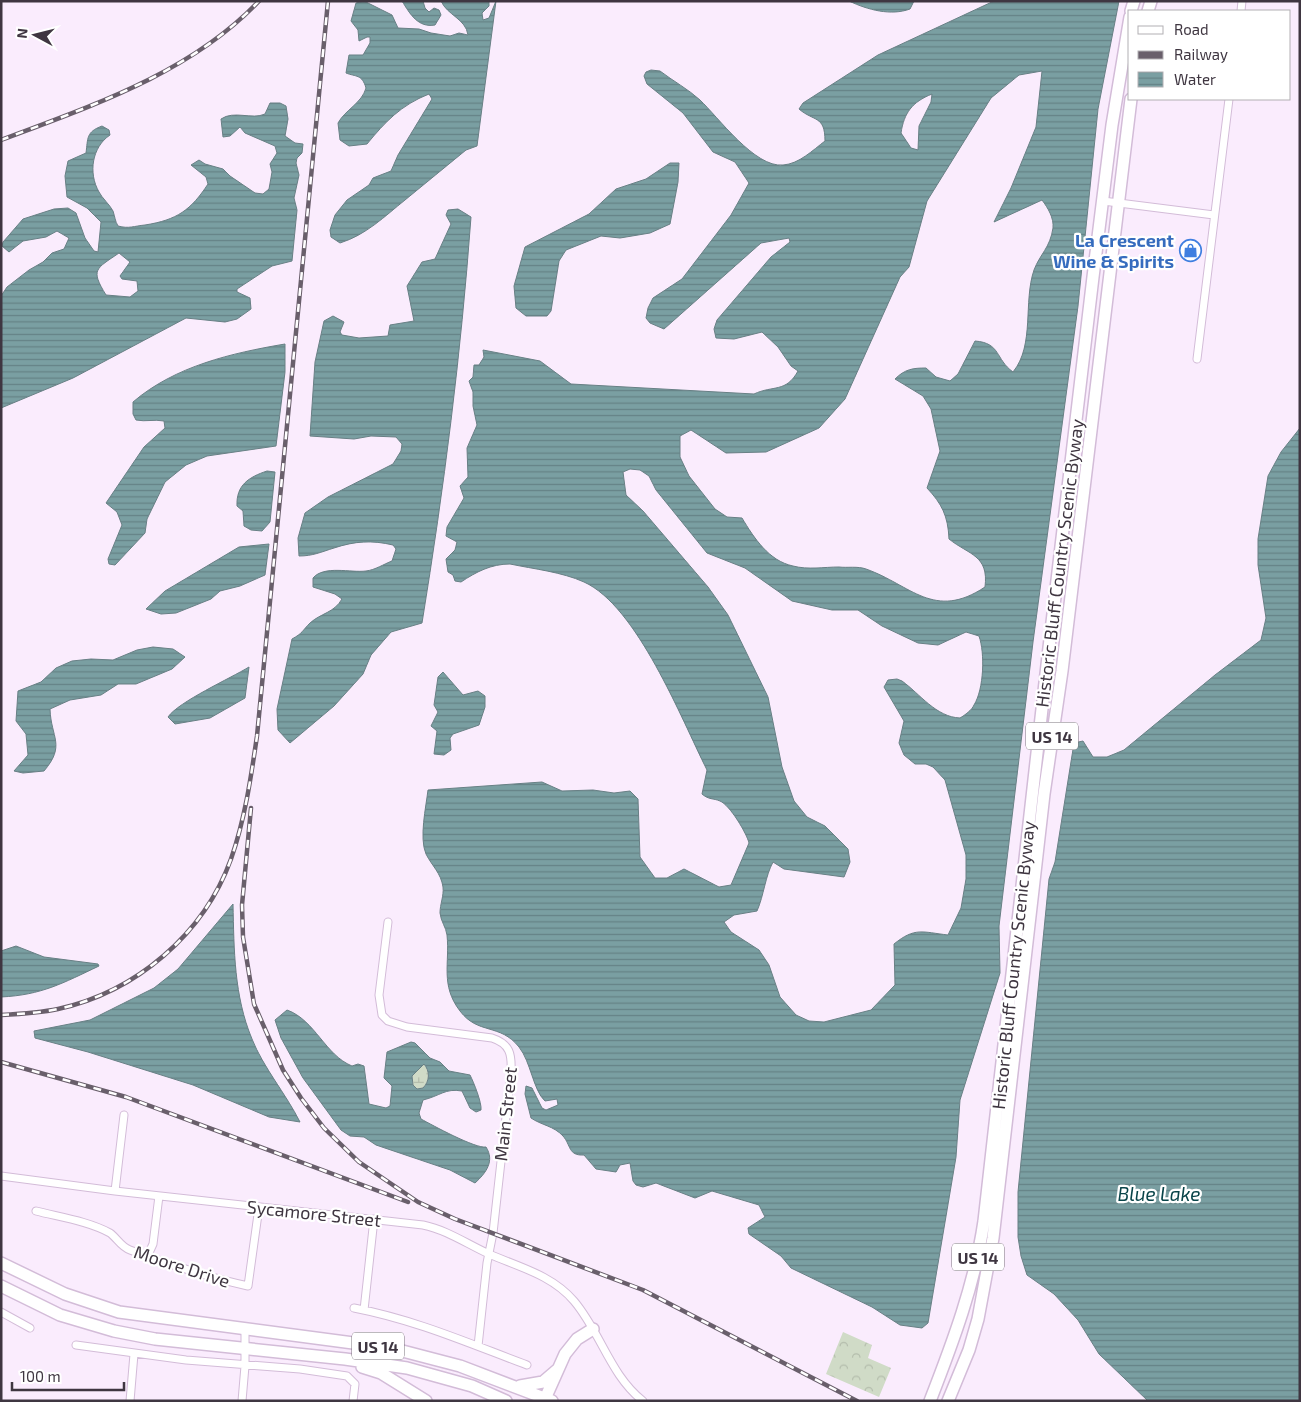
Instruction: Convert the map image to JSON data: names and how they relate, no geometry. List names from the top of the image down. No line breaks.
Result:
{"streets":{"main road":["Historic Bluff Country Scenic Byway","US 14"],"street":["Main Street","Sycamore Street","Moore Drive"]},"crossings":[["Main Street","Sycamore Street"],["Sycamore Street","Moore Drive"]],"water":["Blue Lake"],"places":{"shop":["La Crescent Wine & Spirits"]},"legend":["Road","Railway","Water"],"scale_bar":"100 m","north":"left"}
